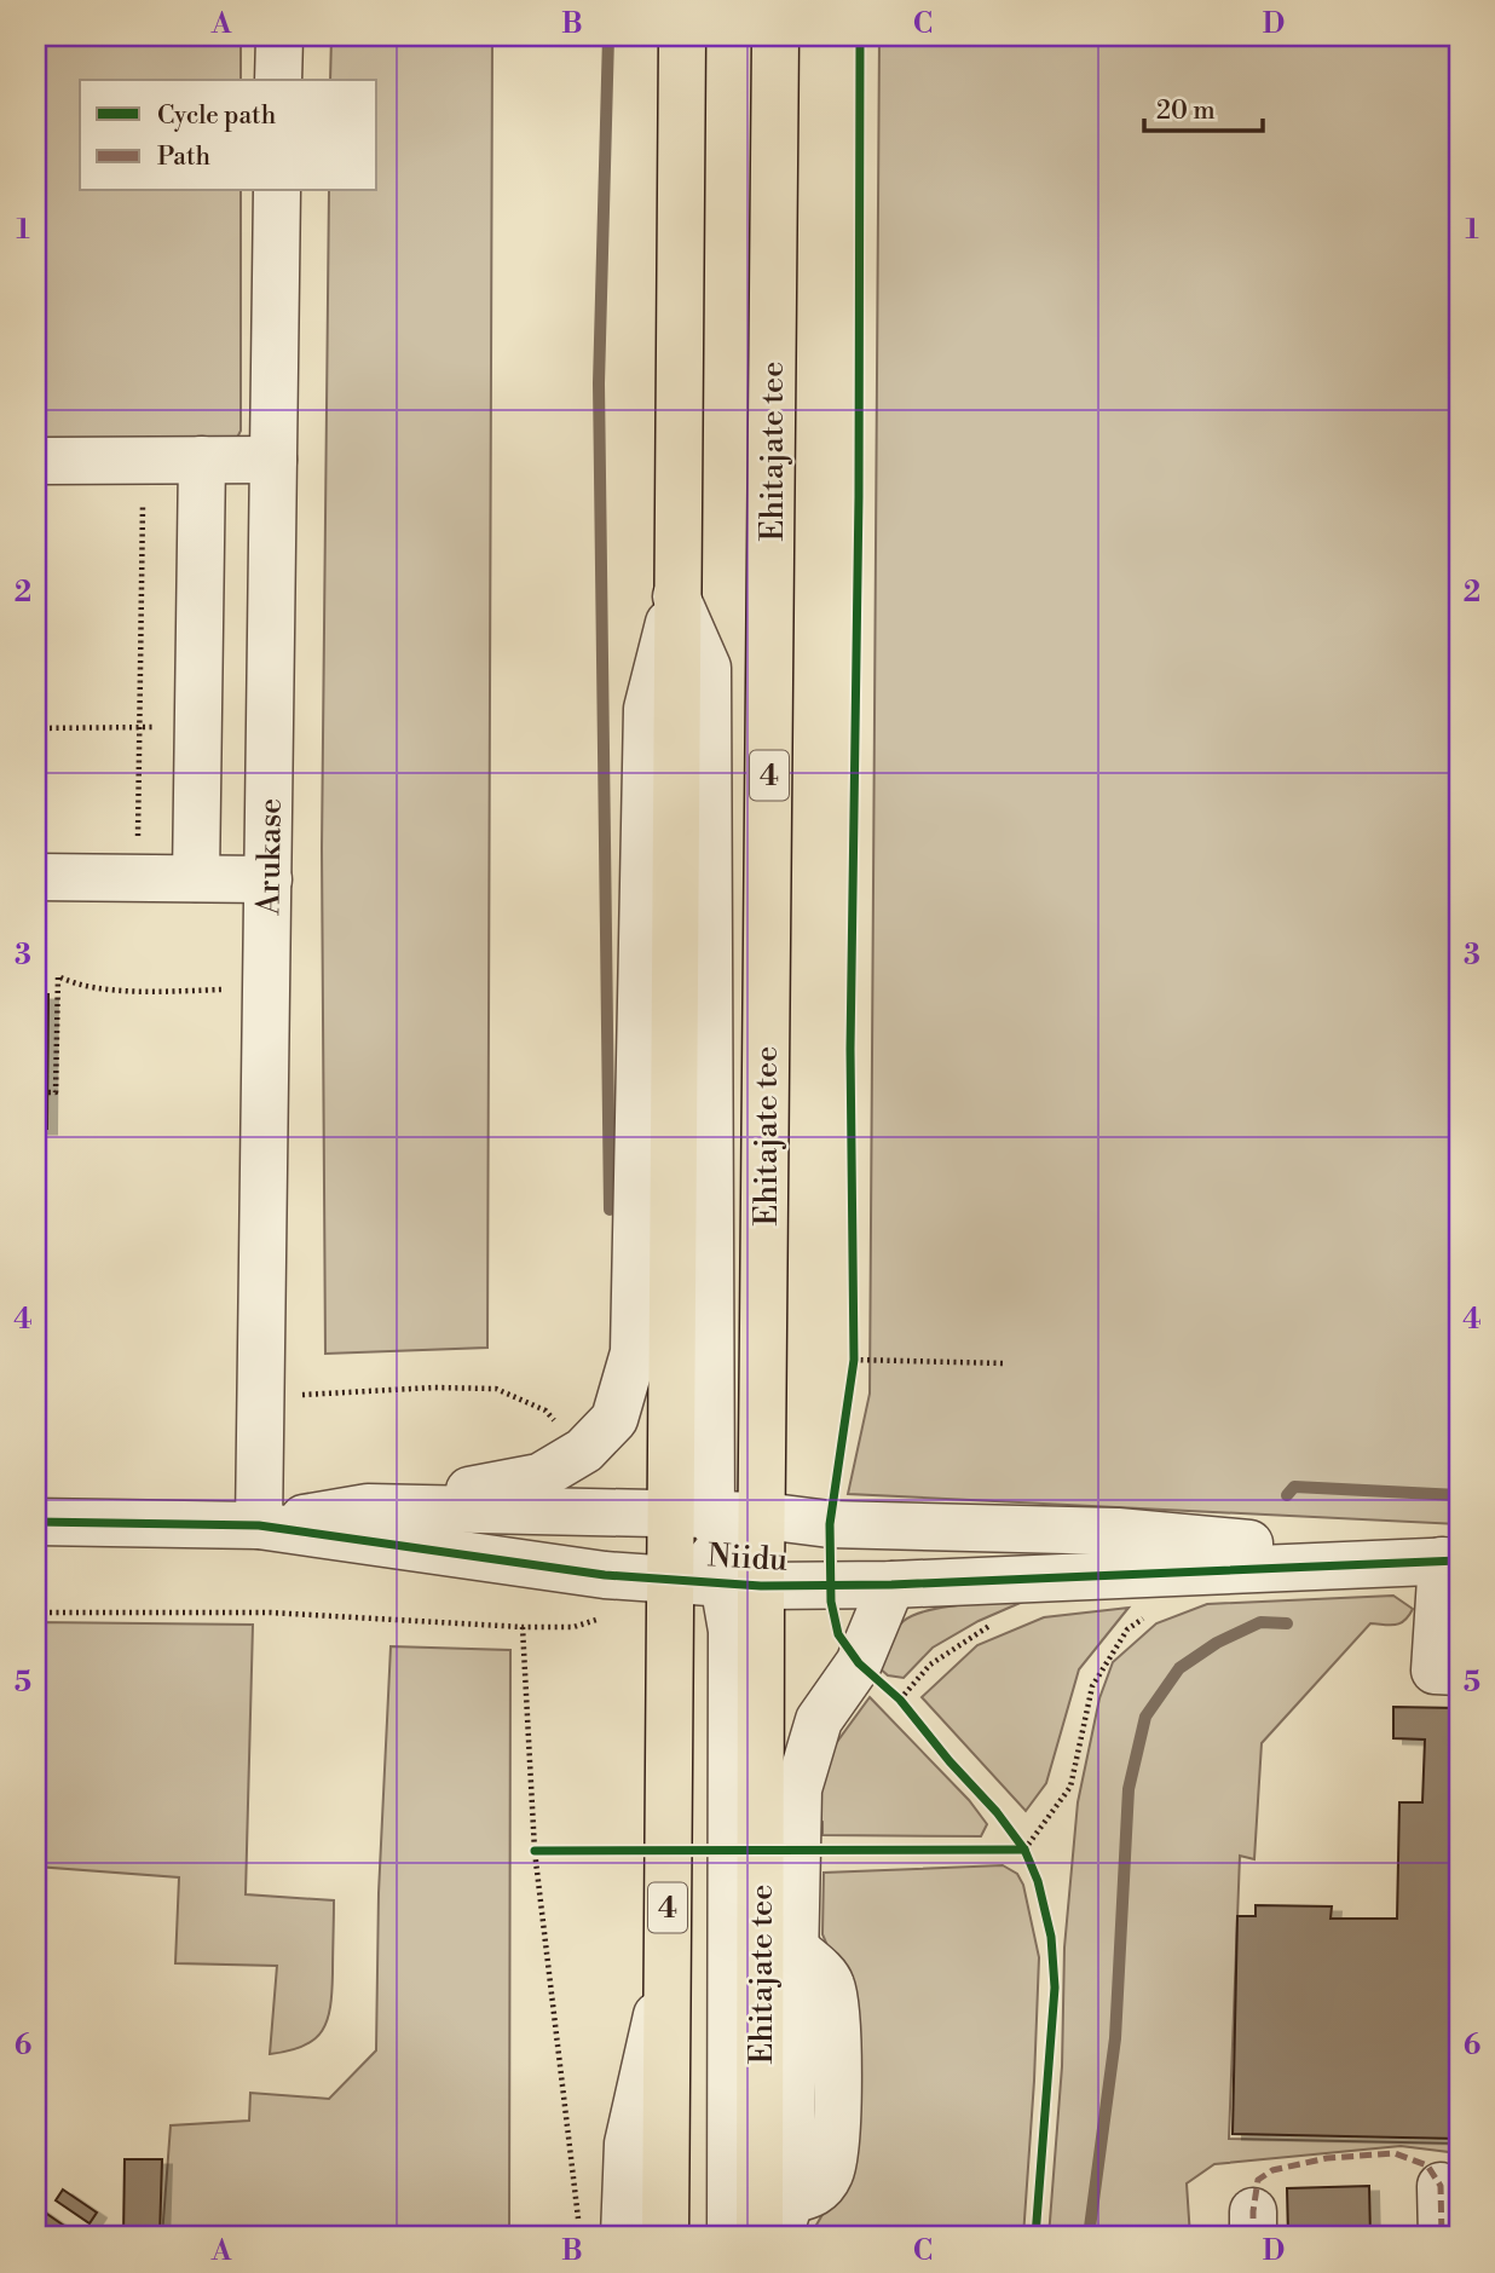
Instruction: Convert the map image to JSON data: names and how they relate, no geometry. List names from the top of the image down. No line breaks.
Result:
{"streets":{"highway":["Ehitajate tee","4"],"street":["Arukase","Niidu"]},"crossings":[["Ehitajate tee","Niidu"],["4","Niidu"],["Arukase","Niidu"]],"legend":["Cycle path","Path"],"scale_bar":"20 m","grid":{"columns":["A","B","C","D"],"rows":["1","2","3","4","5","6"]}}
